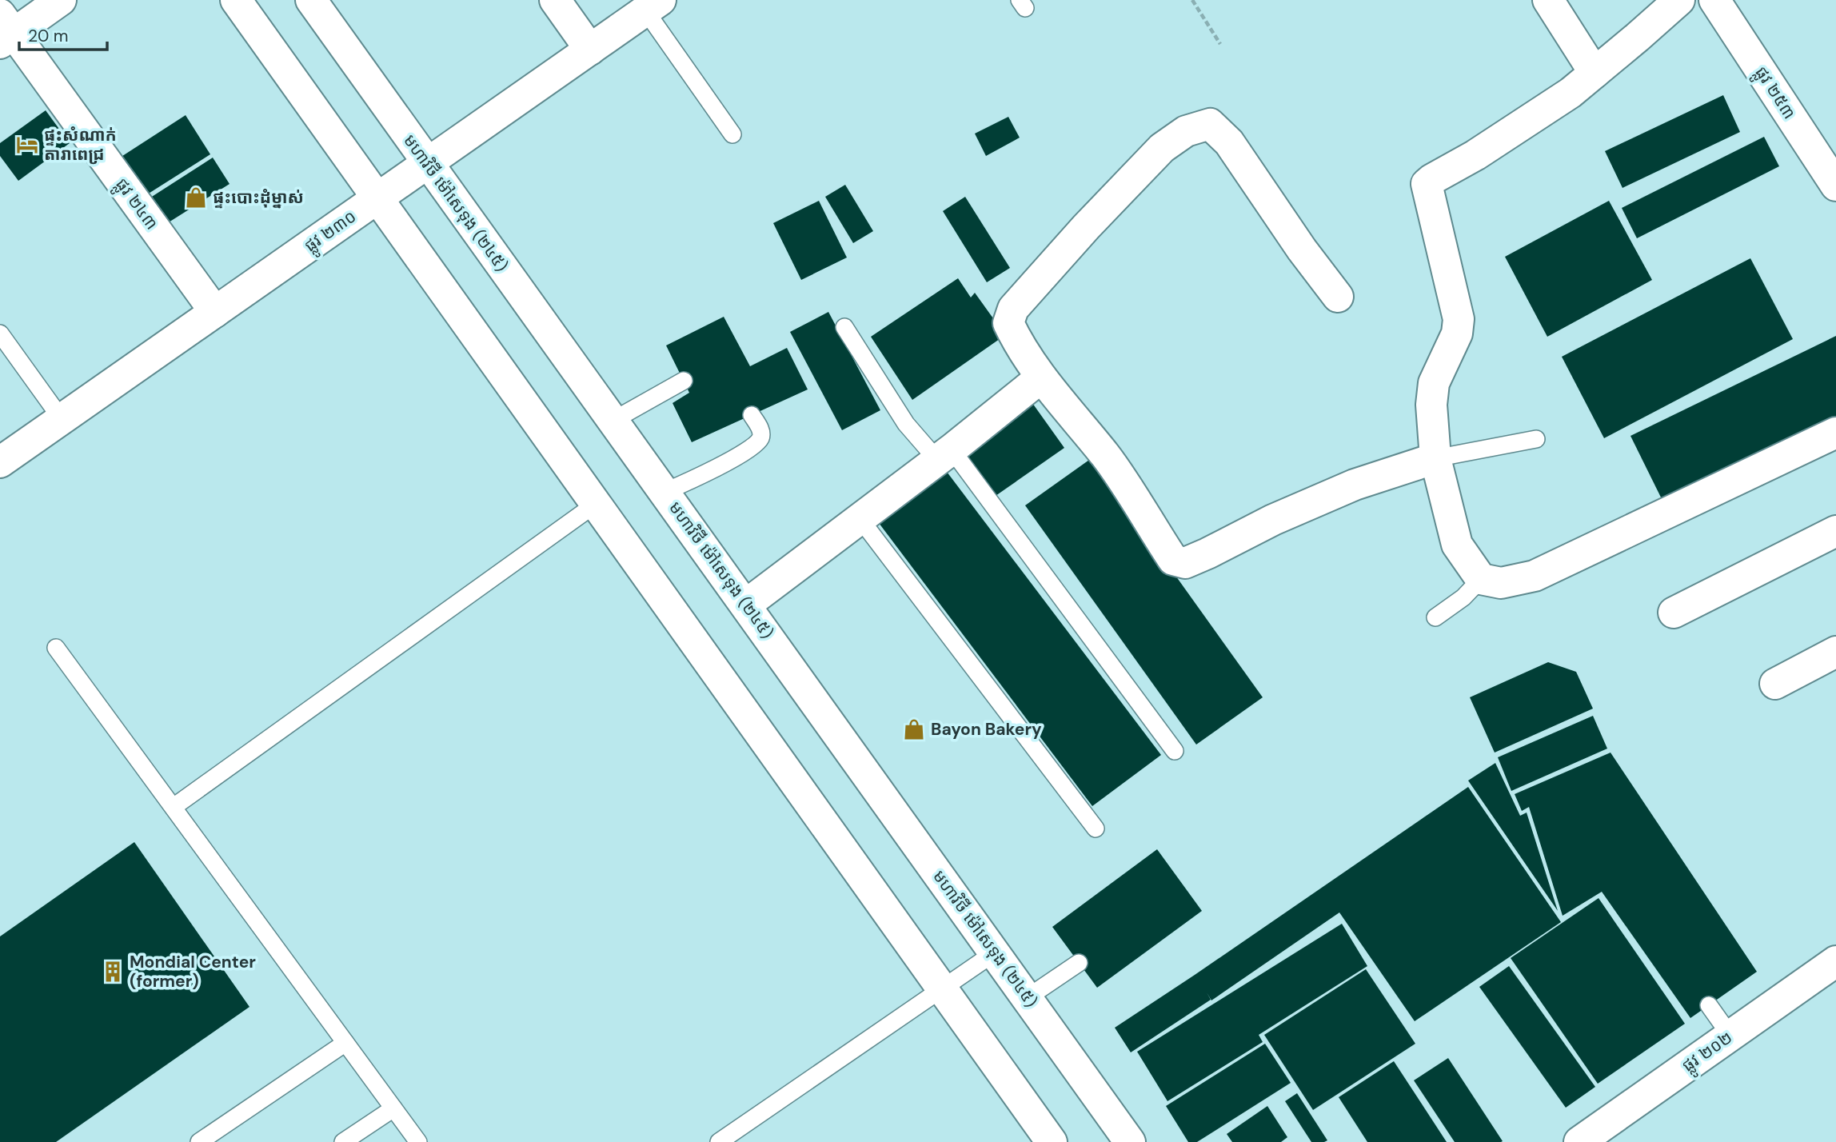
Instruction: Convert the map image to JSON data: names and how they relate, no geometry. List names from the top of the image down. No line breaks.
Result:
{"streets":{"street":["ផ្លូវ ២៥៣","មហាវិថី ម៉ៅសេទុង (២៤៥)","ផ្លូវ ២៤៣","ផ្លូវ ២៣០","ផ្លូវ ២០២"]},"crossings":[["មហាវិថី ម៉ៅសេទុង (២៤៥)","ផ្លូវ ២៣០"],["ផ្លូវ ២៤៣","ផ្លូវ ២៣០"]],"places":{"hotel":["ផ្ទះសំណាក់ តារាពេជ្រ"],"shop":["ផ្ទះបោះដុំម្នាស់","Bayon Bakery"],"building":["Mondial Center (former)"]},"scale_bar":"20 m"}
